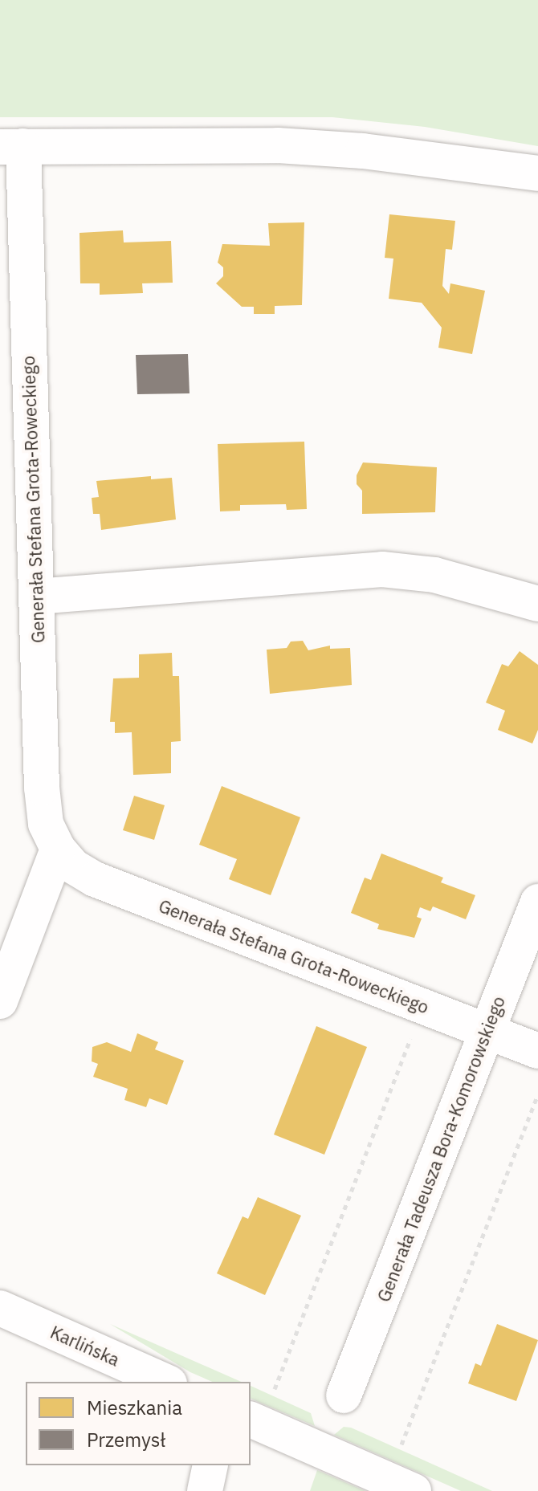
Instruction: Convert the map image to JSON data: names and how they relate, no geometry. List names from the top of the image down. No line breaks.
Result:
{"streets":{"street":["Generała Stefana Grota-Roweckiego","Generała Tadeusza Bora-Komorowskiego","Karlińska"]},"crossings":[["Generała Stefana Grota-Roweckiego","Generała Tadeusza Bora-Komorowskiego"]],"legend":["Mieszkania","Przemysł"]}
